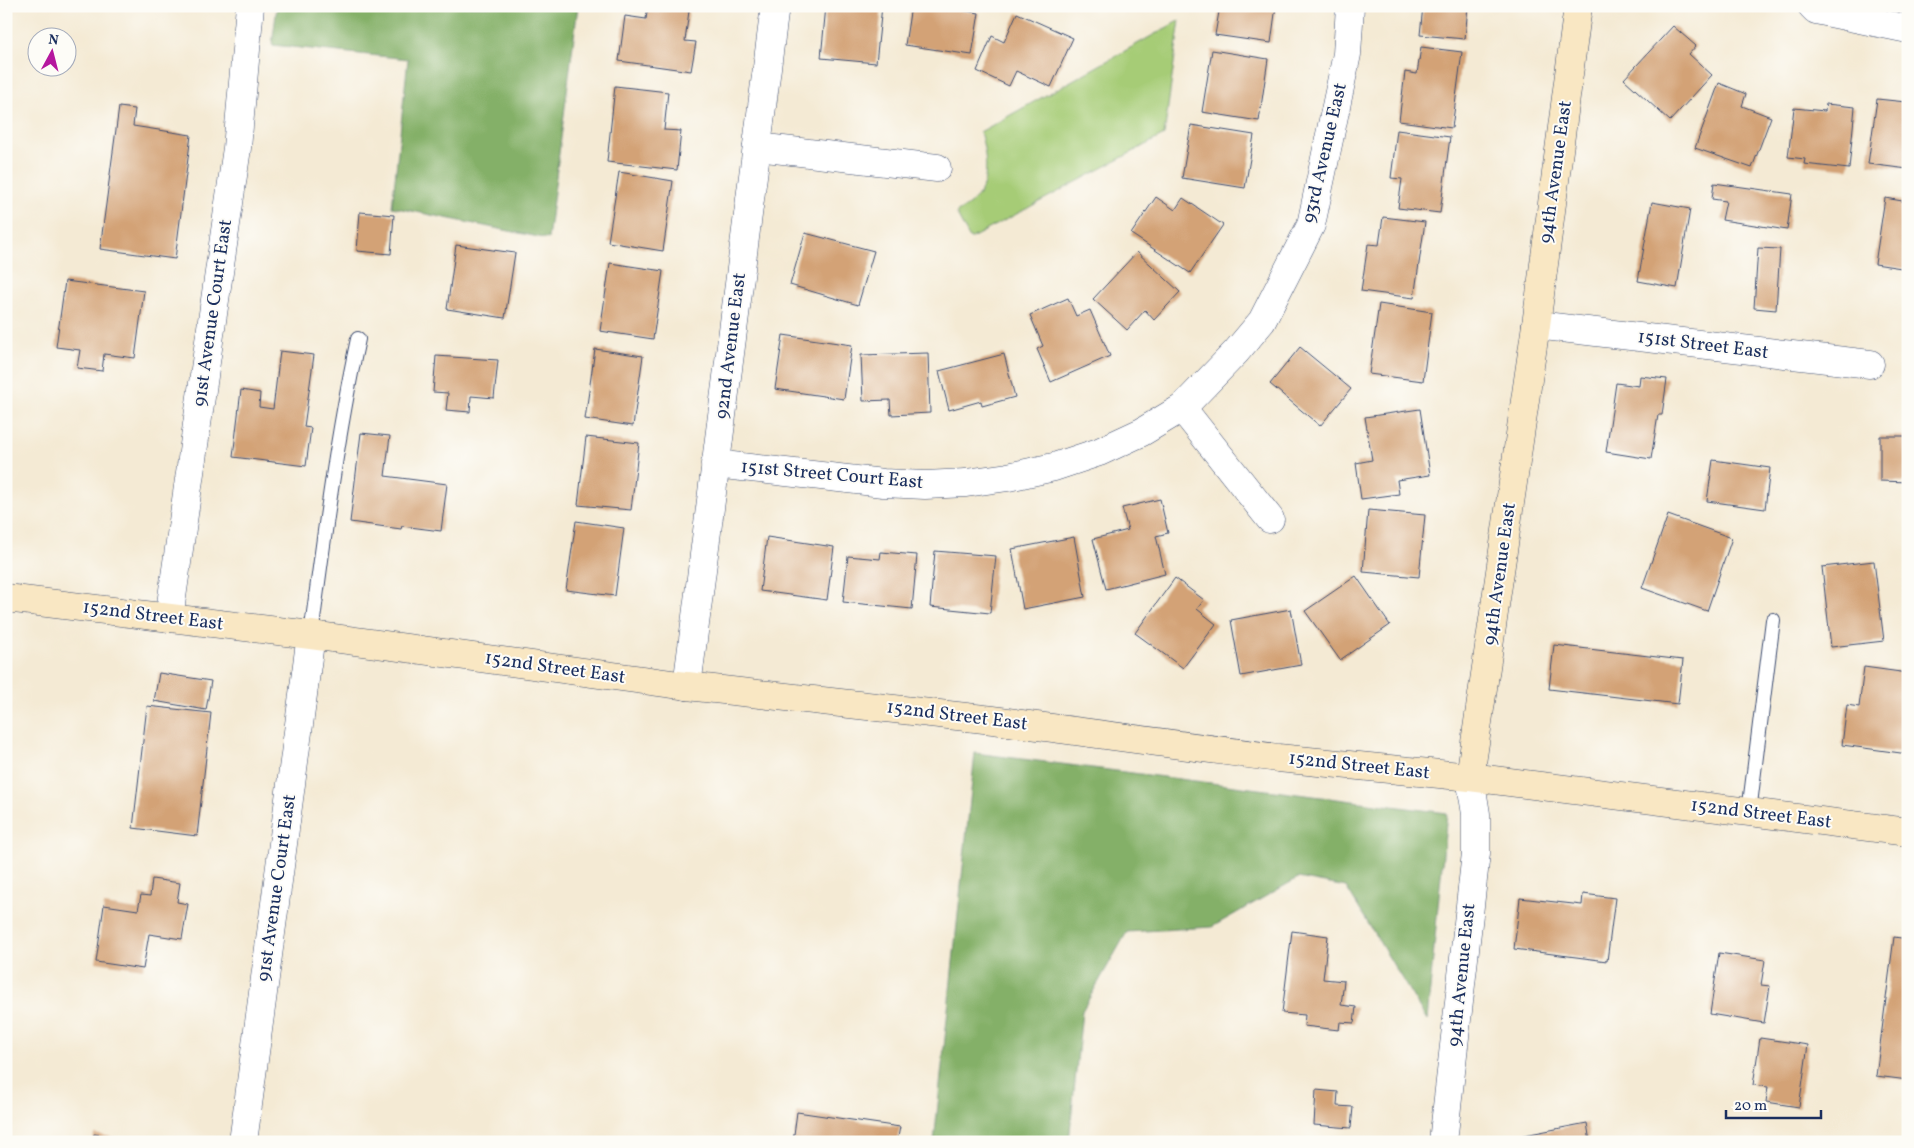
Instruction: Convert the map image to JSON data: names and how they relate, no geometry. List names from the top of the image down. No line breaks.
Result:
{"streets":{"street":["93rd Avenue East","94th Avenue East","91st Avenue Court East","151st Street East","92nd Avenue East","151st Street Court East","152nd Street East"]},"crossings":[["93rd Avenue East","151st Street Court East"],["94th Avenue East","151st Street East"],["94th Avenue East","152nd Street East"],["91st Avenue Court East","152nd Street East"],["92nd Avenue East","151st Street Court East"],["92nd Avenue East","152nd Street East"]],"scale_bar":"20 m","north":"top"}
